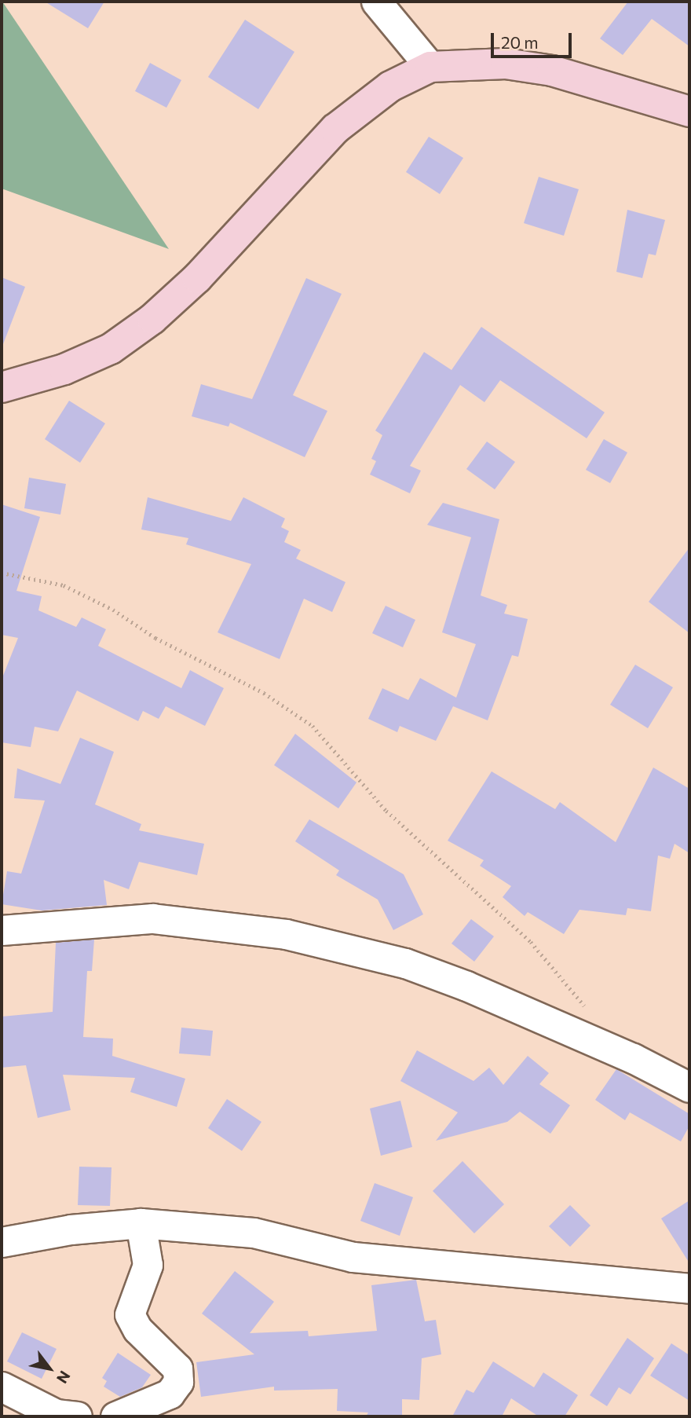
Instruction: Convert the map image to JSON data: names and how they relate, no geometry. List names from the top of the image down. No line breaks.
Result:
{"scale_bar":"20 m","north":"bottom right"}
